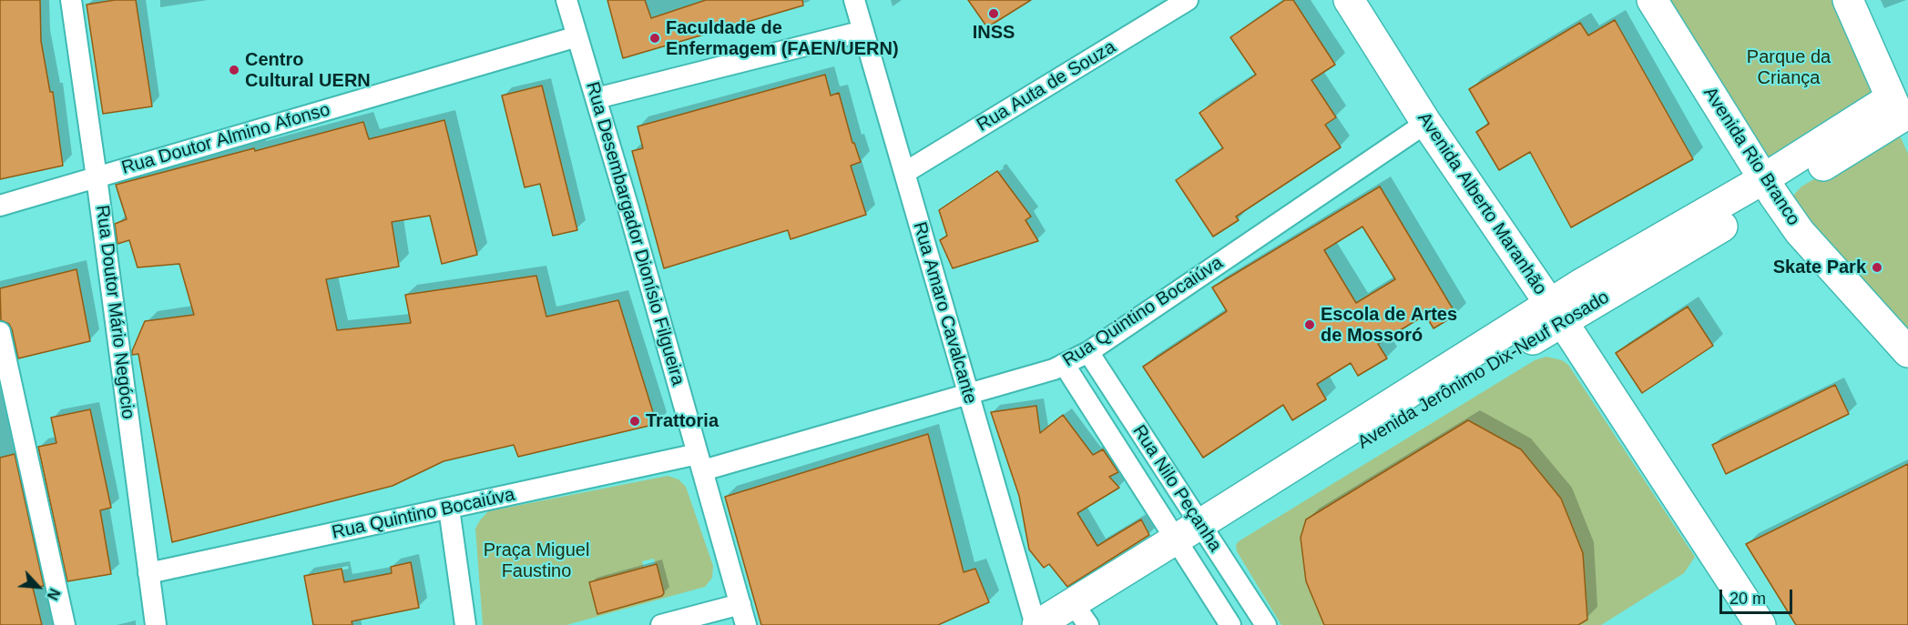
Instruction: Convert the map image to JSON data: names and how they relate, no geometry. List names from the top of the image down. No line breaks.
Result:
{"streets":{"main road":["Avenida Rio Branco","Avenida Alberto Maranhão","Avenida Jerônimo Dix-Neuf Rosado"],"street":["Rua Auta de Souza","Rua Doutor Almino Afonso","Rua Desembargador Dionísio Filgueira","Rua Doutor Mário Negócio","Rua Quintino Bocaiúva","Rua Amaro Cavalcante","Rua Nilo Peçanha"]},"crossings":[["Rua Auta de Souza","Rua Amaro Cavalcante"],["Rua Doutor Almino Afonso","Rua Desembargador Dionísio Filgueira"],["Rua Doutor Almino Afonso","Rua Doutor Mário Negócio"],["Avenida Rio Branco","Avenida Jerônimo Dix-Neuf Rosado"],["Avenida Alberto Maranhão","Rua Quintino Bocaiúva"],["Avenida Alberto Maranhão","Avenida Jerônimo Dix-Neuf Rosado"],["Rua Desembargador Dionísio Filgueira","Rua Quintino Bocaiúva"],["Rua Doutor Mário Negócio","Rua Quintino Bocaiúva"],["Rua Quintino Bocaiúva","Rua Amaro Cavalcante"],["Rua Quintino Bocaiúva","Rua Nilo Peçanha"],["Rua Amaro Cavalcante","Avenida Jerônimo Dix-Neuf Rosado"],["Avenida Jerônimo Dix-Neuf Rosado","Rua Nilo Peçanha"]],"parks":["Parque da Criança","Praça Miguel Faustino"],"places":["INSS","Faculdade de Enfermagem (FAEN/UERN)","Centro Cultural UERN","Skate Park","Escola de Artes de Mossoró","Trattoria"],"scale_bar":"20 m","north":"bottom right"}
